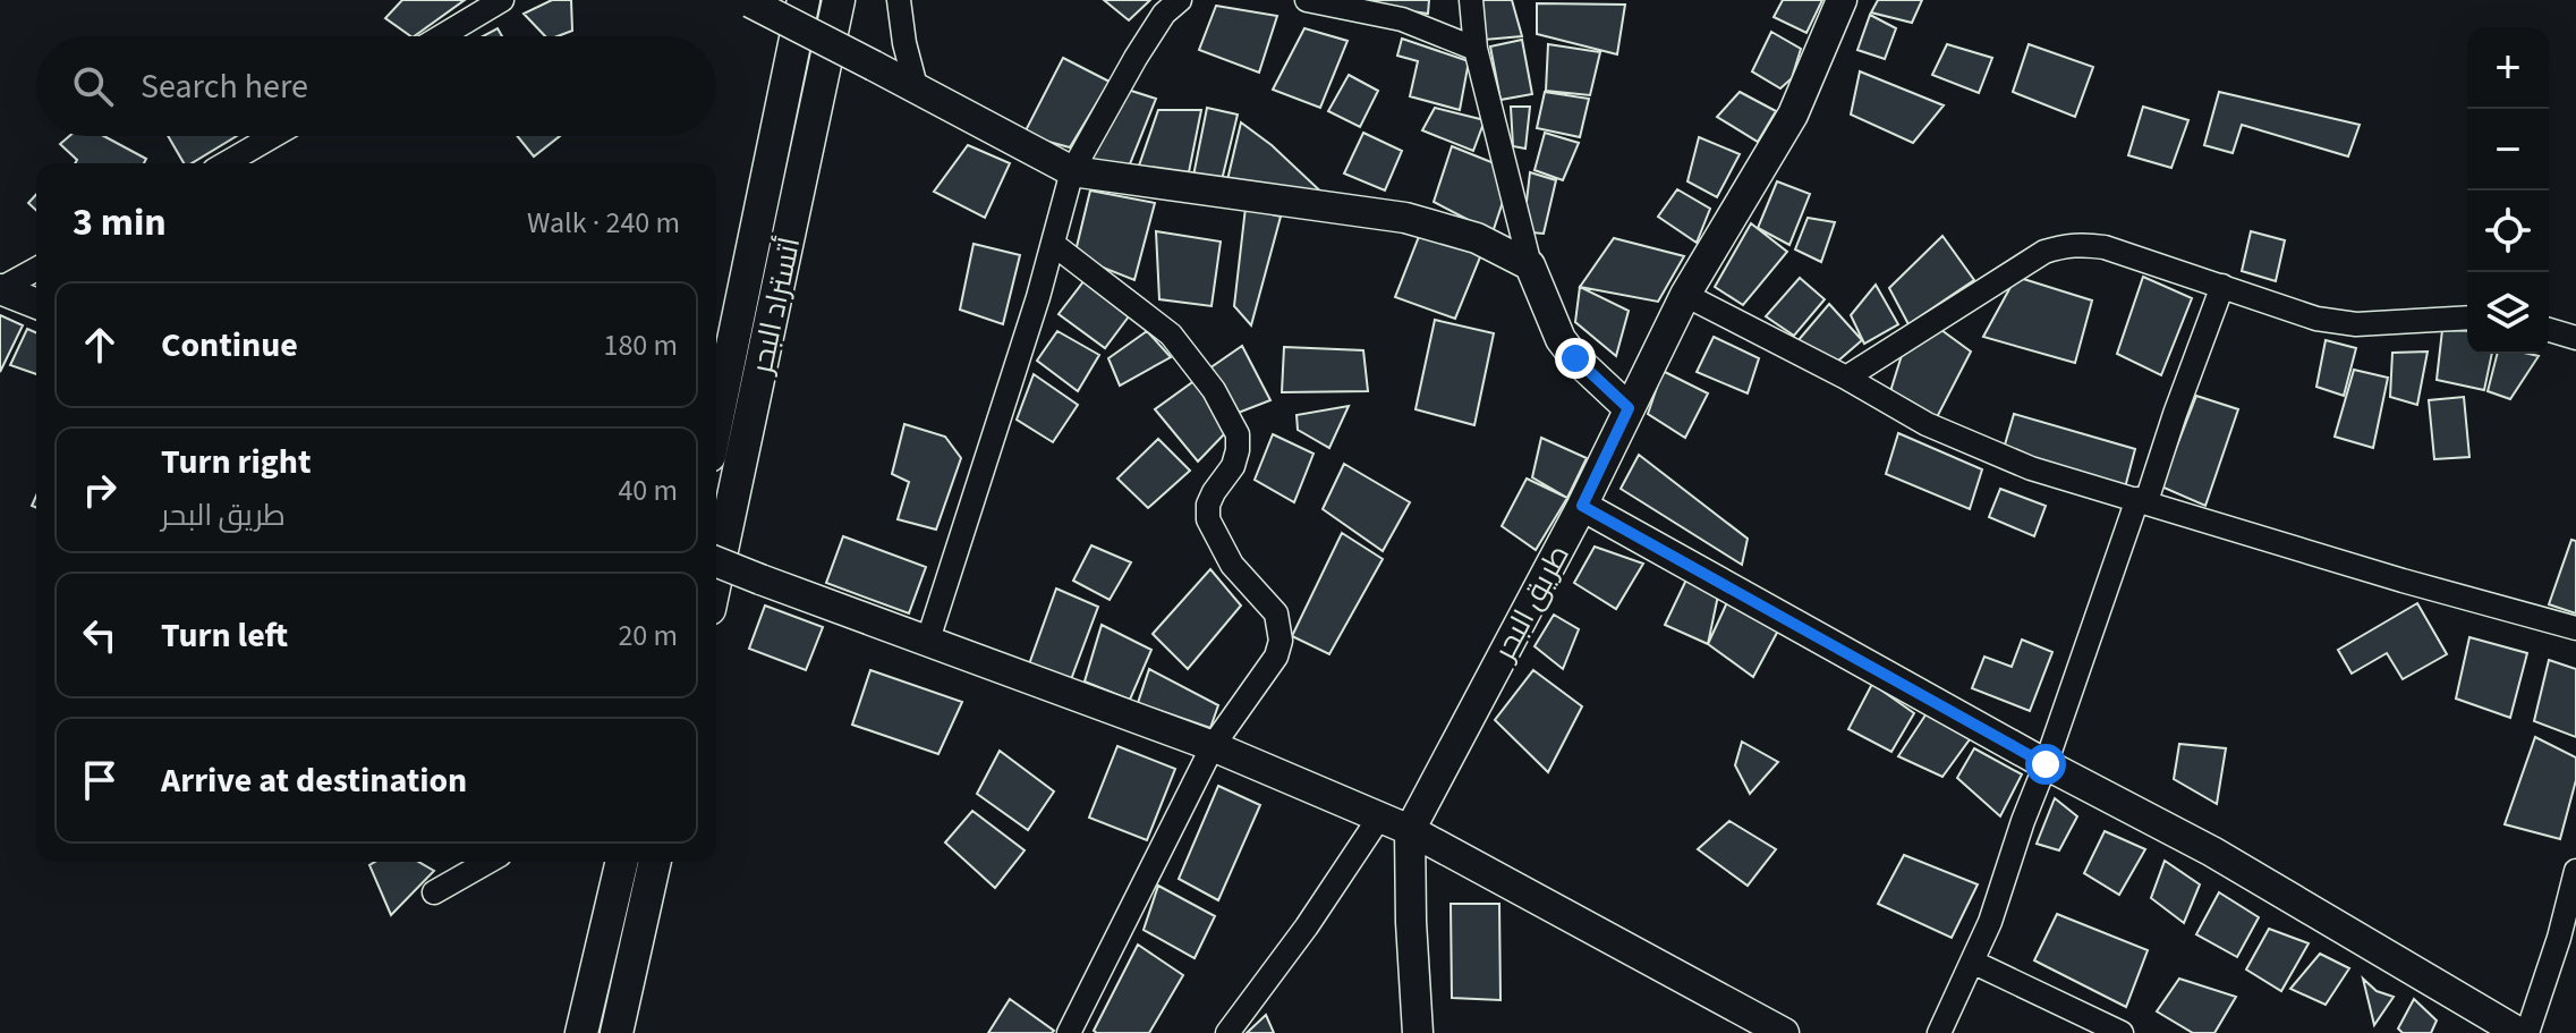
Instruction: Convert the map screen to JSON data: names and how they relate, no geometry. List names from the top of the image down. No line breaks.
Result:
{"streets":{"highway":["أتستراد البحر"],"main road":["طريق البحر"]},"page":{"map_buttons":["+","−"],"search":"Search here","heading":["3 min","Walk · 240 m"],"list":[["Continue","180 m"],["Turn right","طريق البحر","40 m"],["Turn left","20 m"],"Arrive at destination"]}}
